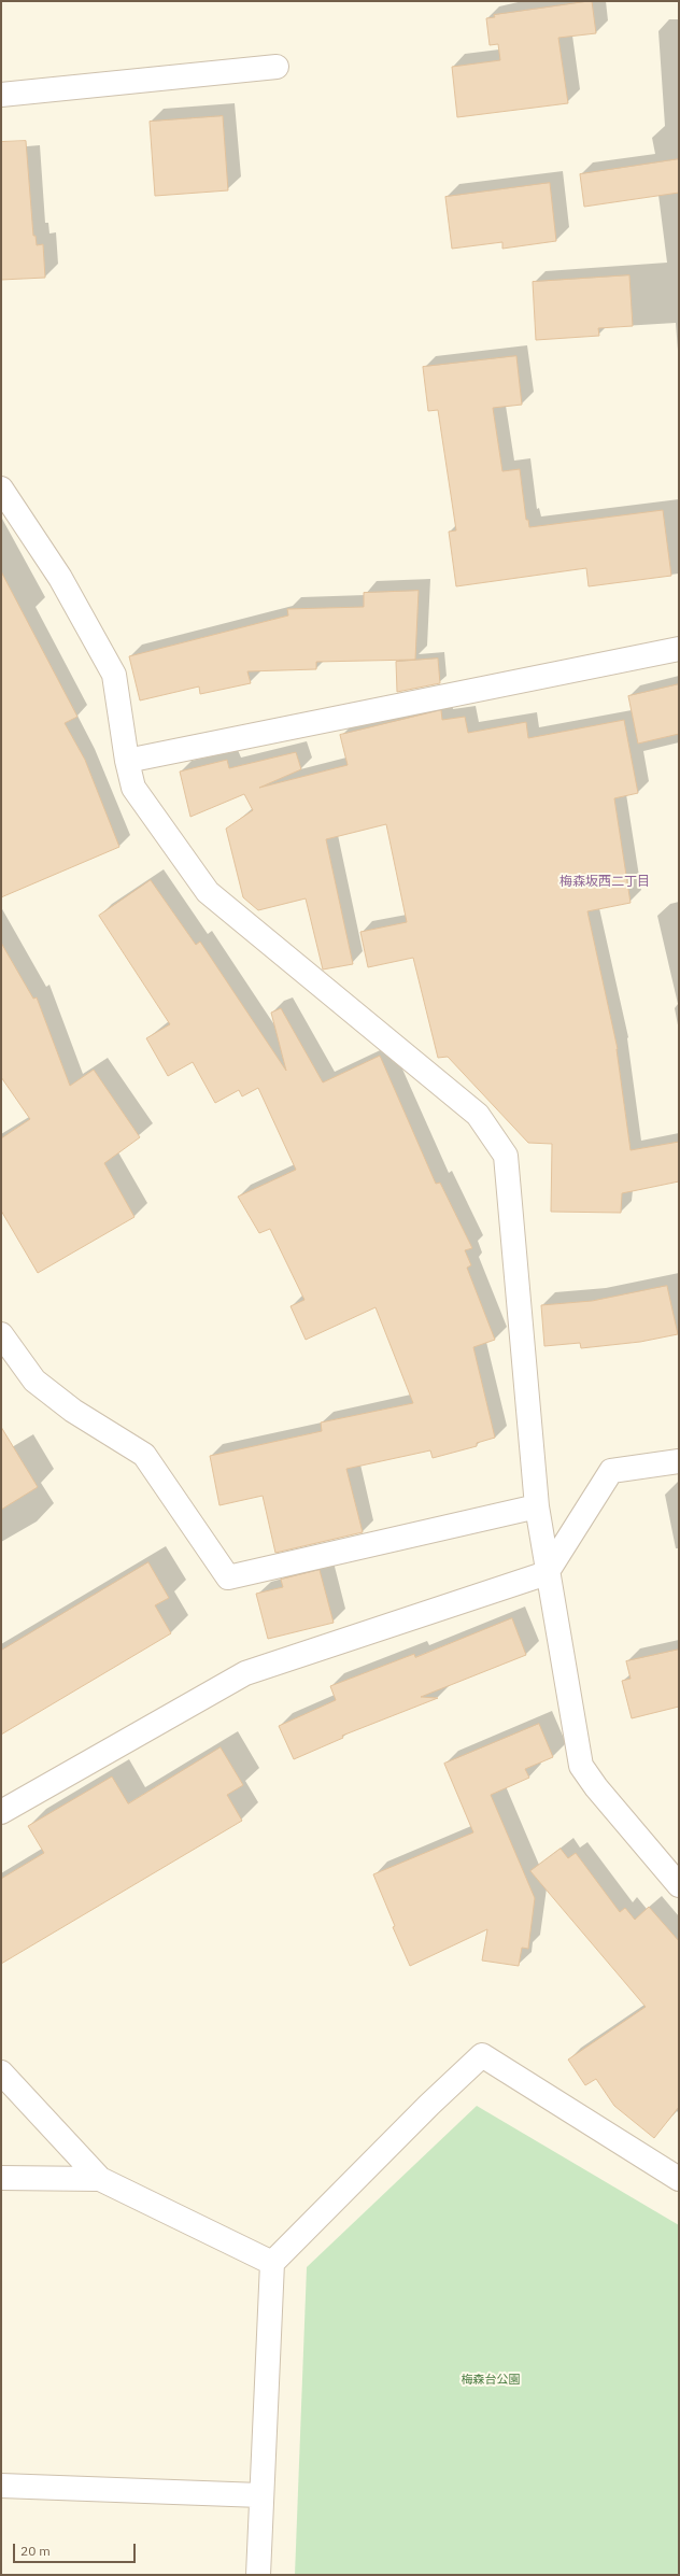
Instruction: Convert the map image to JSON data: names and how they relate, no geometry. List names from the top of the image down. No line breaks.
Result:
{"districts":["梅森坂西二丁目"],"parks":["梅森台公園"],"scale_bar":"20 m"}
